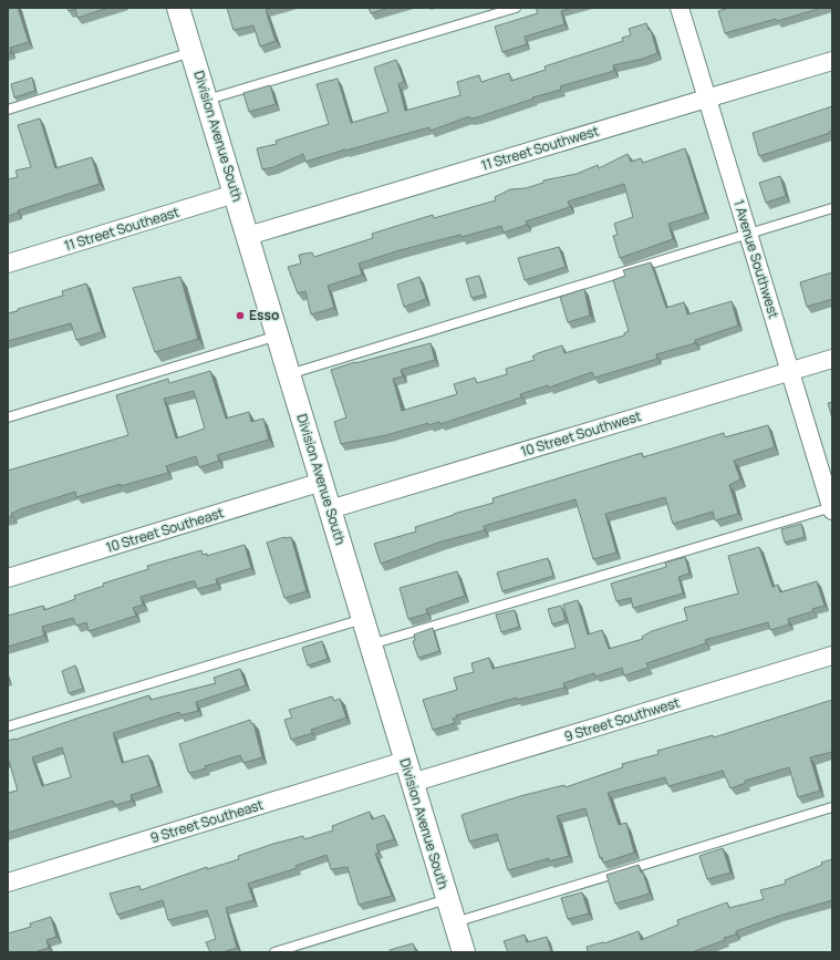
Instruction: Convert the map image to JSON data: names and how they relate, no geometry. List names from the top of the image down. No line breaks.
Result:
{"streets":{"street":["Division Avenue South","11 Street Southwest","11 Street Southeast","1 Avenue Southwest","10 Street Southwest","10 Street Southeast","9 Street Southwest","9 Street Southeast"]},"crossings":[["Division Avenue South","11 Street Southwest"],["Division Avenue South","11 Street Southeast"],["Division Avenue South","10 Street Southwest"],["Division Avenue South","10 Street Southeast"],["Division Avenue South","9 Street Southwest"],["Division Avenue South","9 Street Southeast"],["11 Street Southwest","1 Avenue Southwest"],["1 Avenue Southwest","10 Street Southwest"]],"places":["Esso"]}
